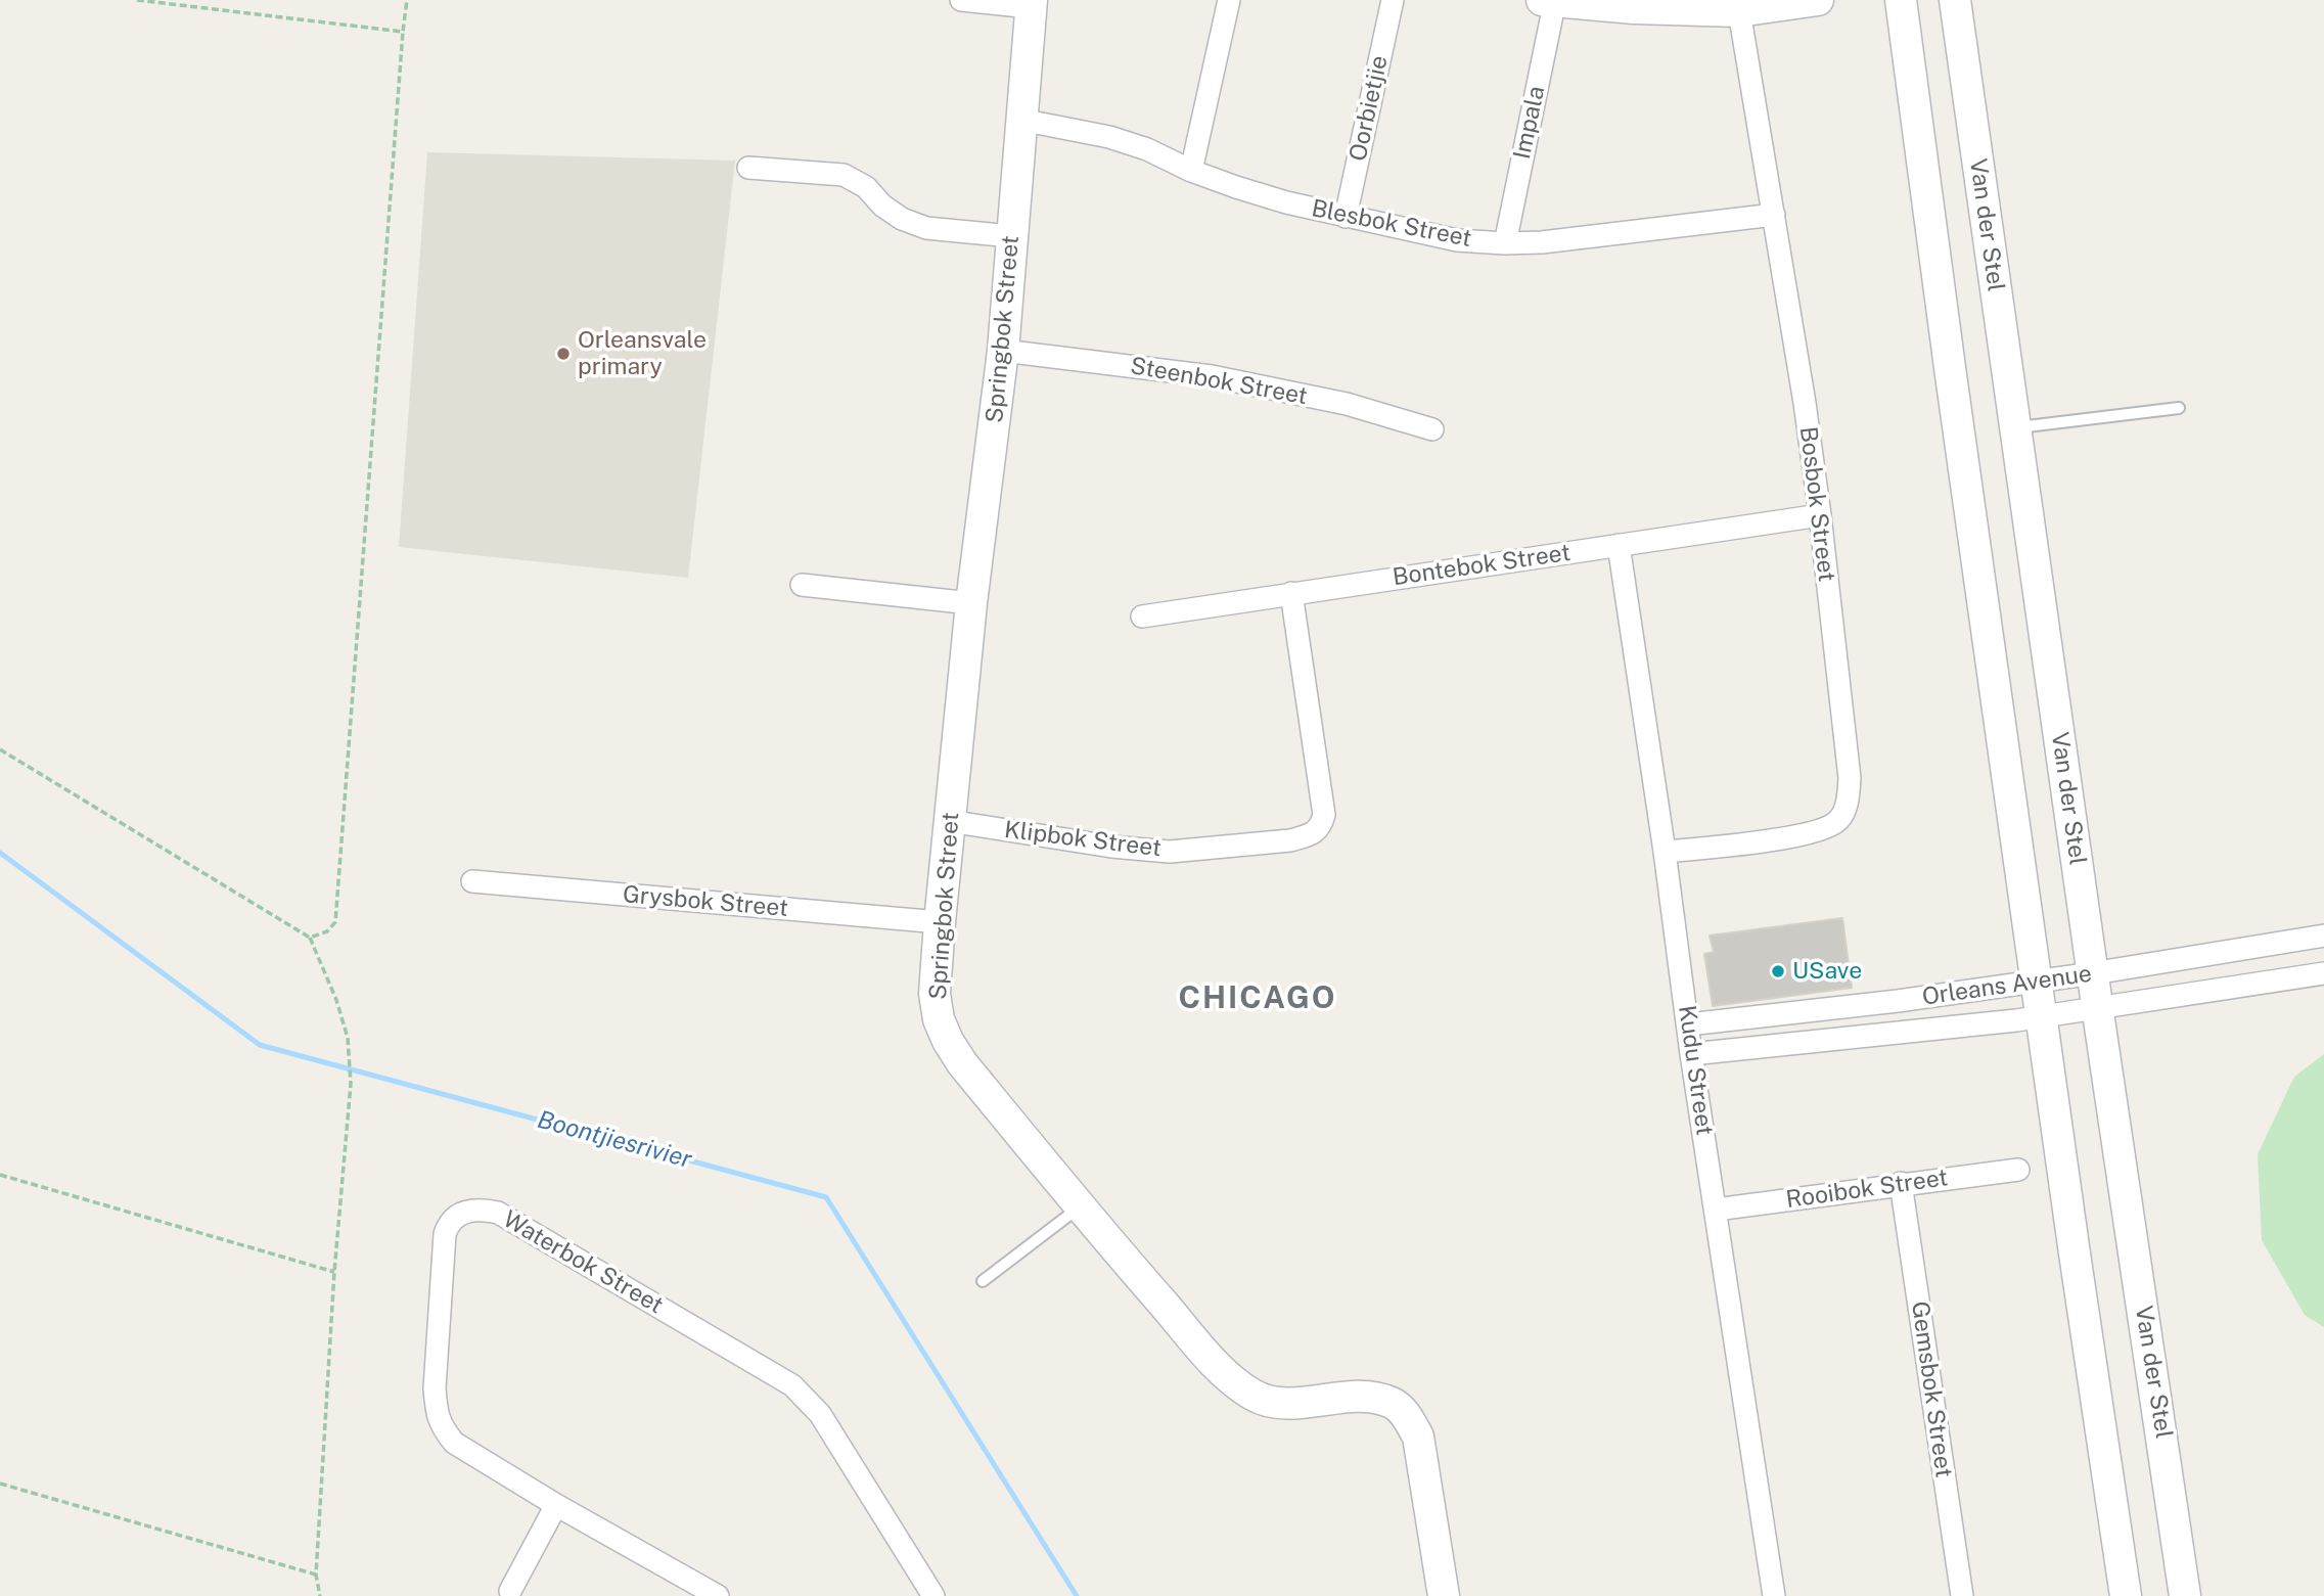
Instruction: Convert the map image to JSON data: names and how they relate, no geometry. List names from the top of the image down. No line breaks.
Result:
{"streets":{"main road":["Van der Stel","Springbok Street"],"street":["Oorbietjie","Impala","Blesbok Street","Steenbok Street","Bosbok Street","Bontebok Street","Klipbok Street","Grysbok Street","Orleans Avenue","Kudu Street","Rooibok Street","Waterbok Street","Gemsbok Street"]},"crossings":[["Oorbietjie","Blesbok Street"],["Impala","Blesbok Street"],["Blesbok Street","Springbok Street"],["Blesbok Street","Bosbok Street"],["Van der Stel","Orleans Avenue"],["Springbok Street","Steenbok Street"],["Springbok Street","Klipbok Street"],["Springbok Street","Grysbok Street"],["Bosbok Street","Bontebok Street"],["Bosbok Street","Kudu Street"],["Bontebok Street","Klipbok Street"],["Bontebok Street","Kudu Street"],["Orleans Avenue","Kudu Street"],["Kudu Street","Rooibok Street"],["Rooibok Street","Gemsbok Street"]],"districts":["CHICAGO"],"water":["Boontjiesrivier"],"places":["Orleansvale primary","USave"]}
